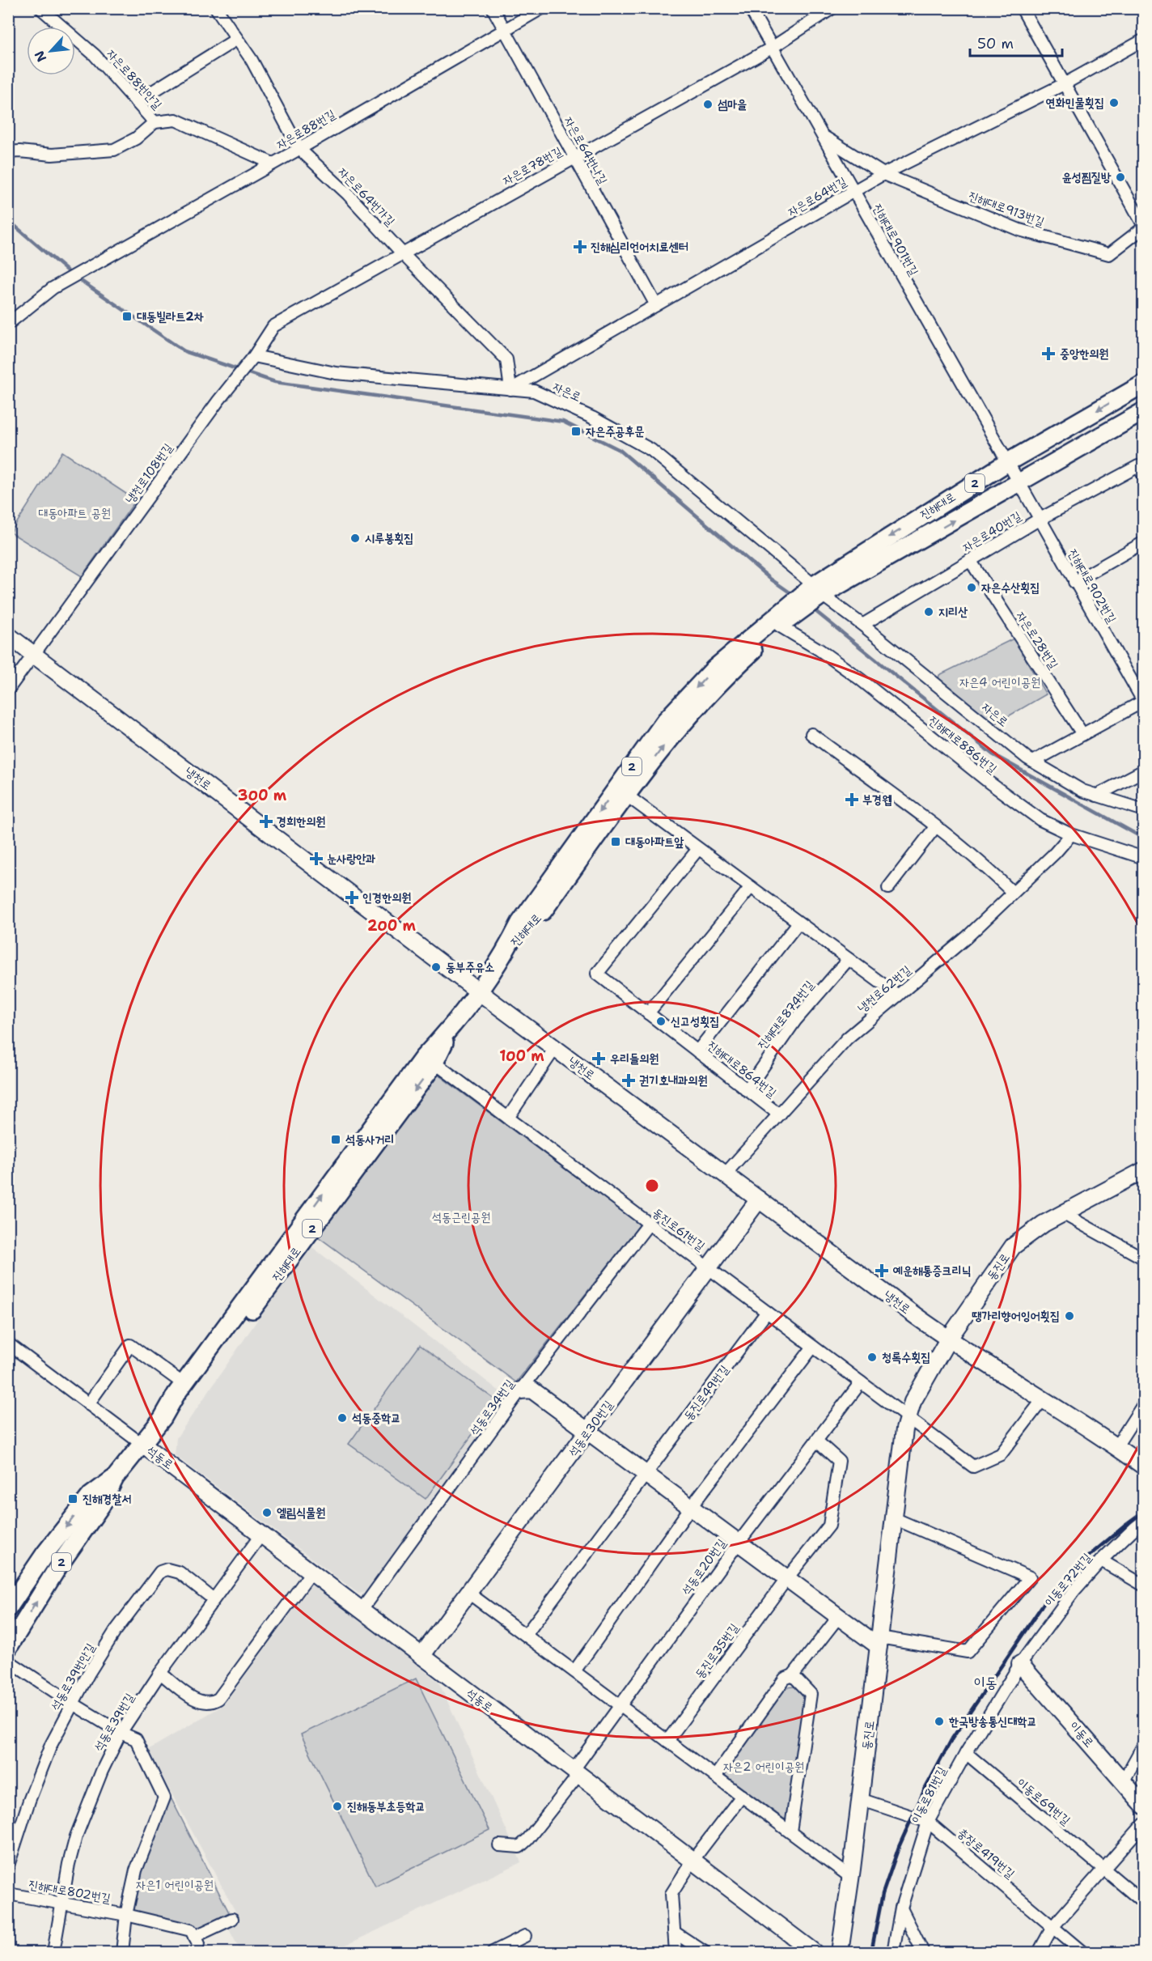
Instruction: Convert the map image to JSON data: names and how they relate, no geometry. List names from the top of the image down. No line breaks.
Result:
{"streets":{"main road":["2","진해대로"],"street":["자은로88번안길","자은로88번길","자은로64번나길","자은로78번길","자은로64번가길","자은로64번길","진해대로913번길","진해대로901번길","자은로","냉천로108번길","자은로40번길","진해대로902번길","자은로28번길","진해대로886번길","냉천로","냉천로62번길","진해대로874번길","진해대로864번길","동진로61번길","동진로","동진로49번길","석동로34번길","석동로30번길","석동로","석동로20번길","이동로72번길","동진로35번길","석동로39번안길","석동로39번길","이동로","이동로81번길","이동로69번길","충장로419번길","진해대로802번길"]},"crossings":[["자은로88번안길","자은로88번길"],["자은로88번길","자은로64번나길"],["자은로88번길","자은로64번가길"],["자은로64번나길","자은로78번길"],["자은로64번나길","자은로64번길"],["자은로78번길","자은로64번가길"],["자은로78번길","진해대로901번길"],["자은로78번길","자은로"],["자은로78번길","냉천로108번길"],["자은로64번가길","자은로64번길"],["자은로64번가길","자은로"],["자은로64번길","진해대로913번길"],["자은로64번길","진해대로901번길"],["자은로64번길","자은로"],["진해대로901번길","진해대로"],["진해대로901번길","진해대로902번길"],["자은로","냉천로108번길"],["자은로","2"],["자은로","진해대로"],["자은로","자은로40번길"],["냉천로108번길","냉천로"],["2","진해대로"],["2","냉천로"],["2","석동로"],["진해대로","진해대로902번길"],["진해대로","진해대로886번길"],["진해대로","동진로61번길"],["자은로40번길","진해대로902번길"],["자은로40번길","자은로28번길"],["진해대로886번길","냉천로62번길"],["냉천로","냉천로62번길"],["냉천로","동진로"],["냉천로","석동로30번길"],["냉천로62번길","진해대로864번길"],["진해대로874번길","진해대로864번길"],["동진로61번길","동진로"],["동진로61번길","동진로49번길"],["동진로61번길","석동로34번길"],["동진로61번길","석동로30번길"],["동진로61번길","석동로20번길"],["동진로","충장로419번길"],["석동로34번길","석동로"],["석동로30번길","석동로"],["석동로","석동로20번길"],["석동로","석동로39번길"],["이동로72번길","이동로"],["이동로72번길","이동로81번길"],["석동로39번안길","석동로39번길"],["석동로39번길","진해대로802번길"],["이동로","이동로81번길"],["이동로81번길","이동로69번길"],["이동로81번길","충장로419번길"]],"districts":["이동"],"parks":["대동아파트 공원","자은4 어린이공원","석동근린공원","자은2 어린이공원","자은1 어린이공원"],"places":{"other":["연화민물횟집","섬마을","윤성찜질방","시루봉횟집","자은수산횟집","지리산","동부주유소","신고성횟집","땡가리향어잉어횟집","청록수횟집","석동중학교","엘림식물원","한국방송통신대학교","진해동부초등학교"],"health":["진해심리언어치료센터","중앙한의원","부경웹","경희한의원","눈사랑안과","인경한의원","우리들의원","권기호내과의원","예운해통증크리닉"],"transit":["대동빌라트2차","자은주공후문","대동아파트앞","석동사거리","진해경찰서"]},"scale_bar":"50 m","north":"bottom left","rings":["300 m","200 m","100 m"]}
